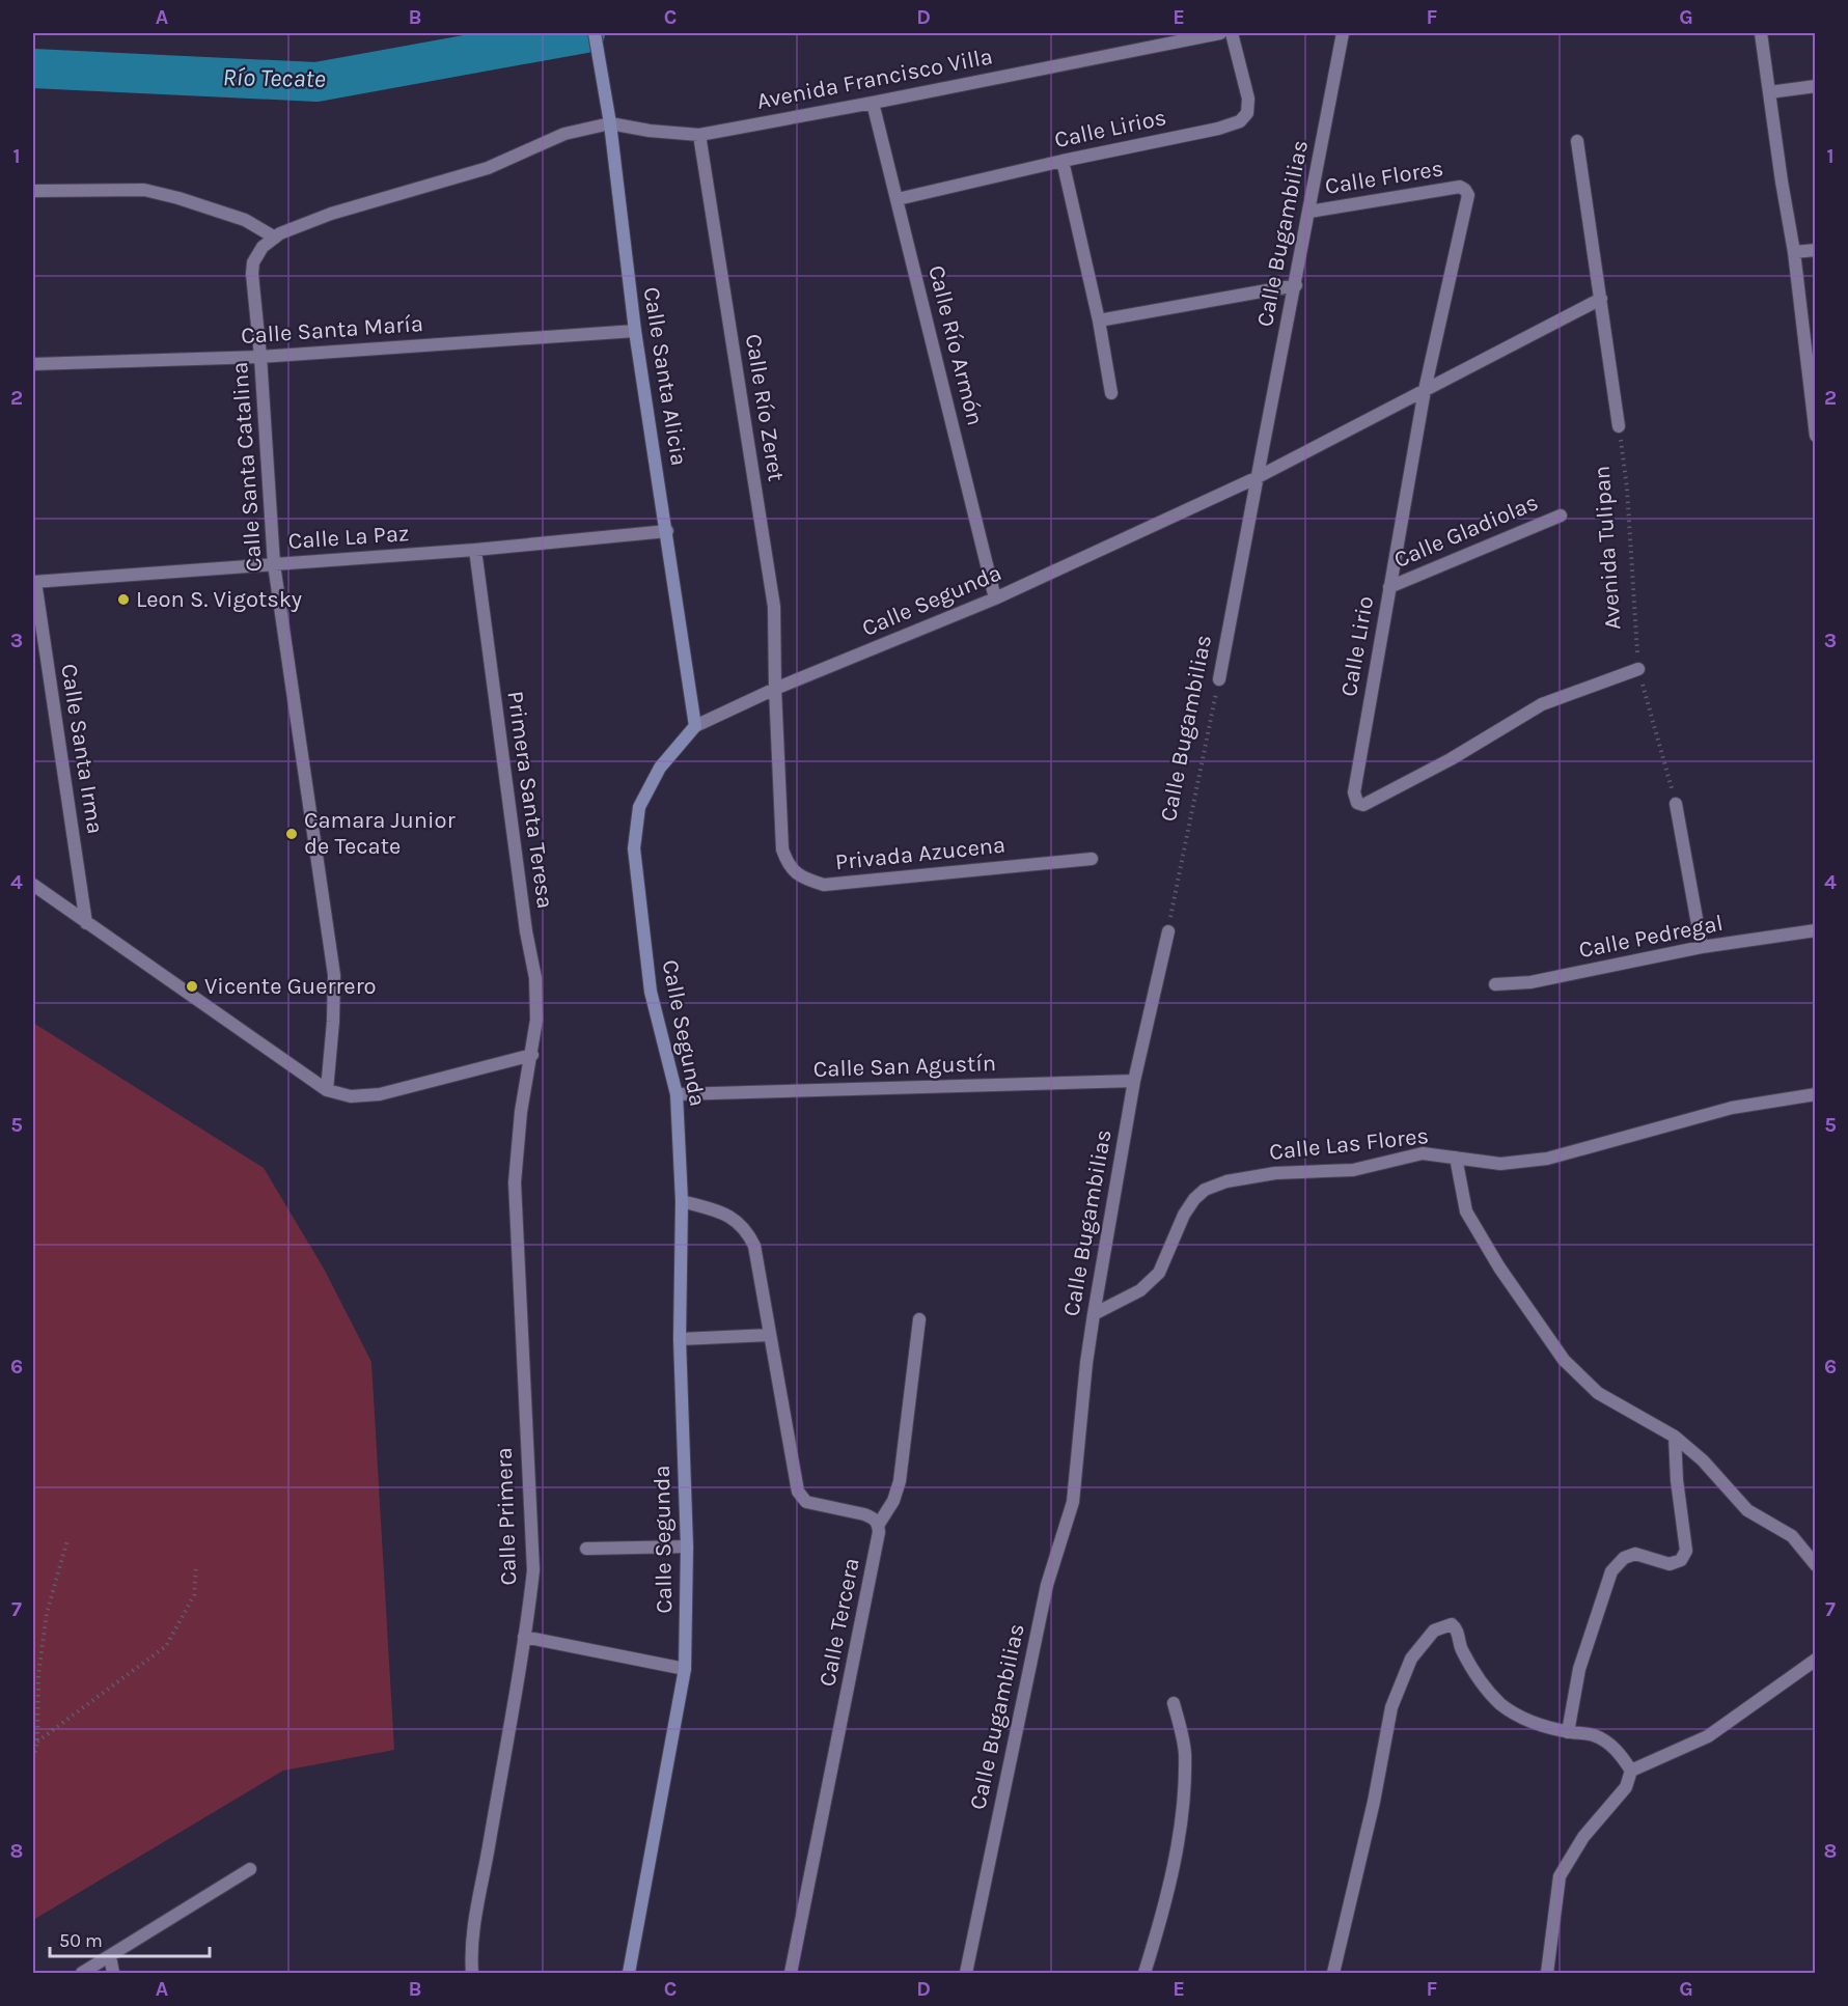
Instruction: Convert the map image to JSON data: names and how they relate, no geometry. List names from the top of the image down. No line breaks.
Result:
{"streets":{"street":["Avenida Francisco Villa","Calle Lirios","Calle Flores","Calle Bugambilias","Calle Santa María","Calle Río Armón","Calle Santa Alicia","Calle Río Zeret","Calle Santa Catalina","Calle Gladiolas","Calle La Paz","Calle Segunda","Calle Lirio","Calle Santa Irma","Primera Santa Teresa","Privada Azucena","Calle Pedregal","Calle San Agustín","Calle Las Flores","Calle Primera","Calle Tercera"],"path":["Avenida Tulipan"]},"crossings":[["Avenida Francisco Villa","Calle Río Armón"],["Avenida Francisco Villa","Calle Santa Alicia"],["Avenida Francisco Villa","Calle Río Zeret"],["Avenida Francisco Villa","Calle Santa Catalina"],["Calle Lirios","Calle Río Armón"],["Calle Flores","Calle Bugambilias"],["Calle Flores","Calle Lirio"],["Calle Bugambilias","Calle Segunda"],["Calle Bugambilias","Calle San Agustín"],["Calle Bugambilias","Calle Las Flores"],["Calle Santa María","Calle Santa Alicia"],["Calle Santa María","Calle Santa Catalina"],["Calle Río Armón","Calle Segunda"],["Calle Santa Alicia","Calle Santa Catalina"],["Calle Santa Alicia","Calle La Paz"],["Calle Santa Alicia","Calle Segunda"],["Calle Río Zeret","Calle Segunda"],["Calle Río Zeret","Privada Azucena"],["Calle Santa Catalina","Calle La Paz"],["Calle Gladiolas","Calle Lirio"],["Calle La Paz","Calle Santa Irma"],["Calle La Paz","Primera Santa Teresa"],["Avenida Tulipan","Calle Lirio"],["Calle Segunda","Privada Azucena"],["Calle Segunda","Calle San Agustín"],["Primera Santa Teresa","Calle Primera"]],"water":["Río Tecate"],"places":["Leon S. Vigotsky","Camara Junior de Tecate","Vicente Guerrero"],"scale_bar":"50 m","grid":{"columns":["A","B","C","D","E","F","G"],"rows":["1","2","3","4","5","6","7","8"]}}
